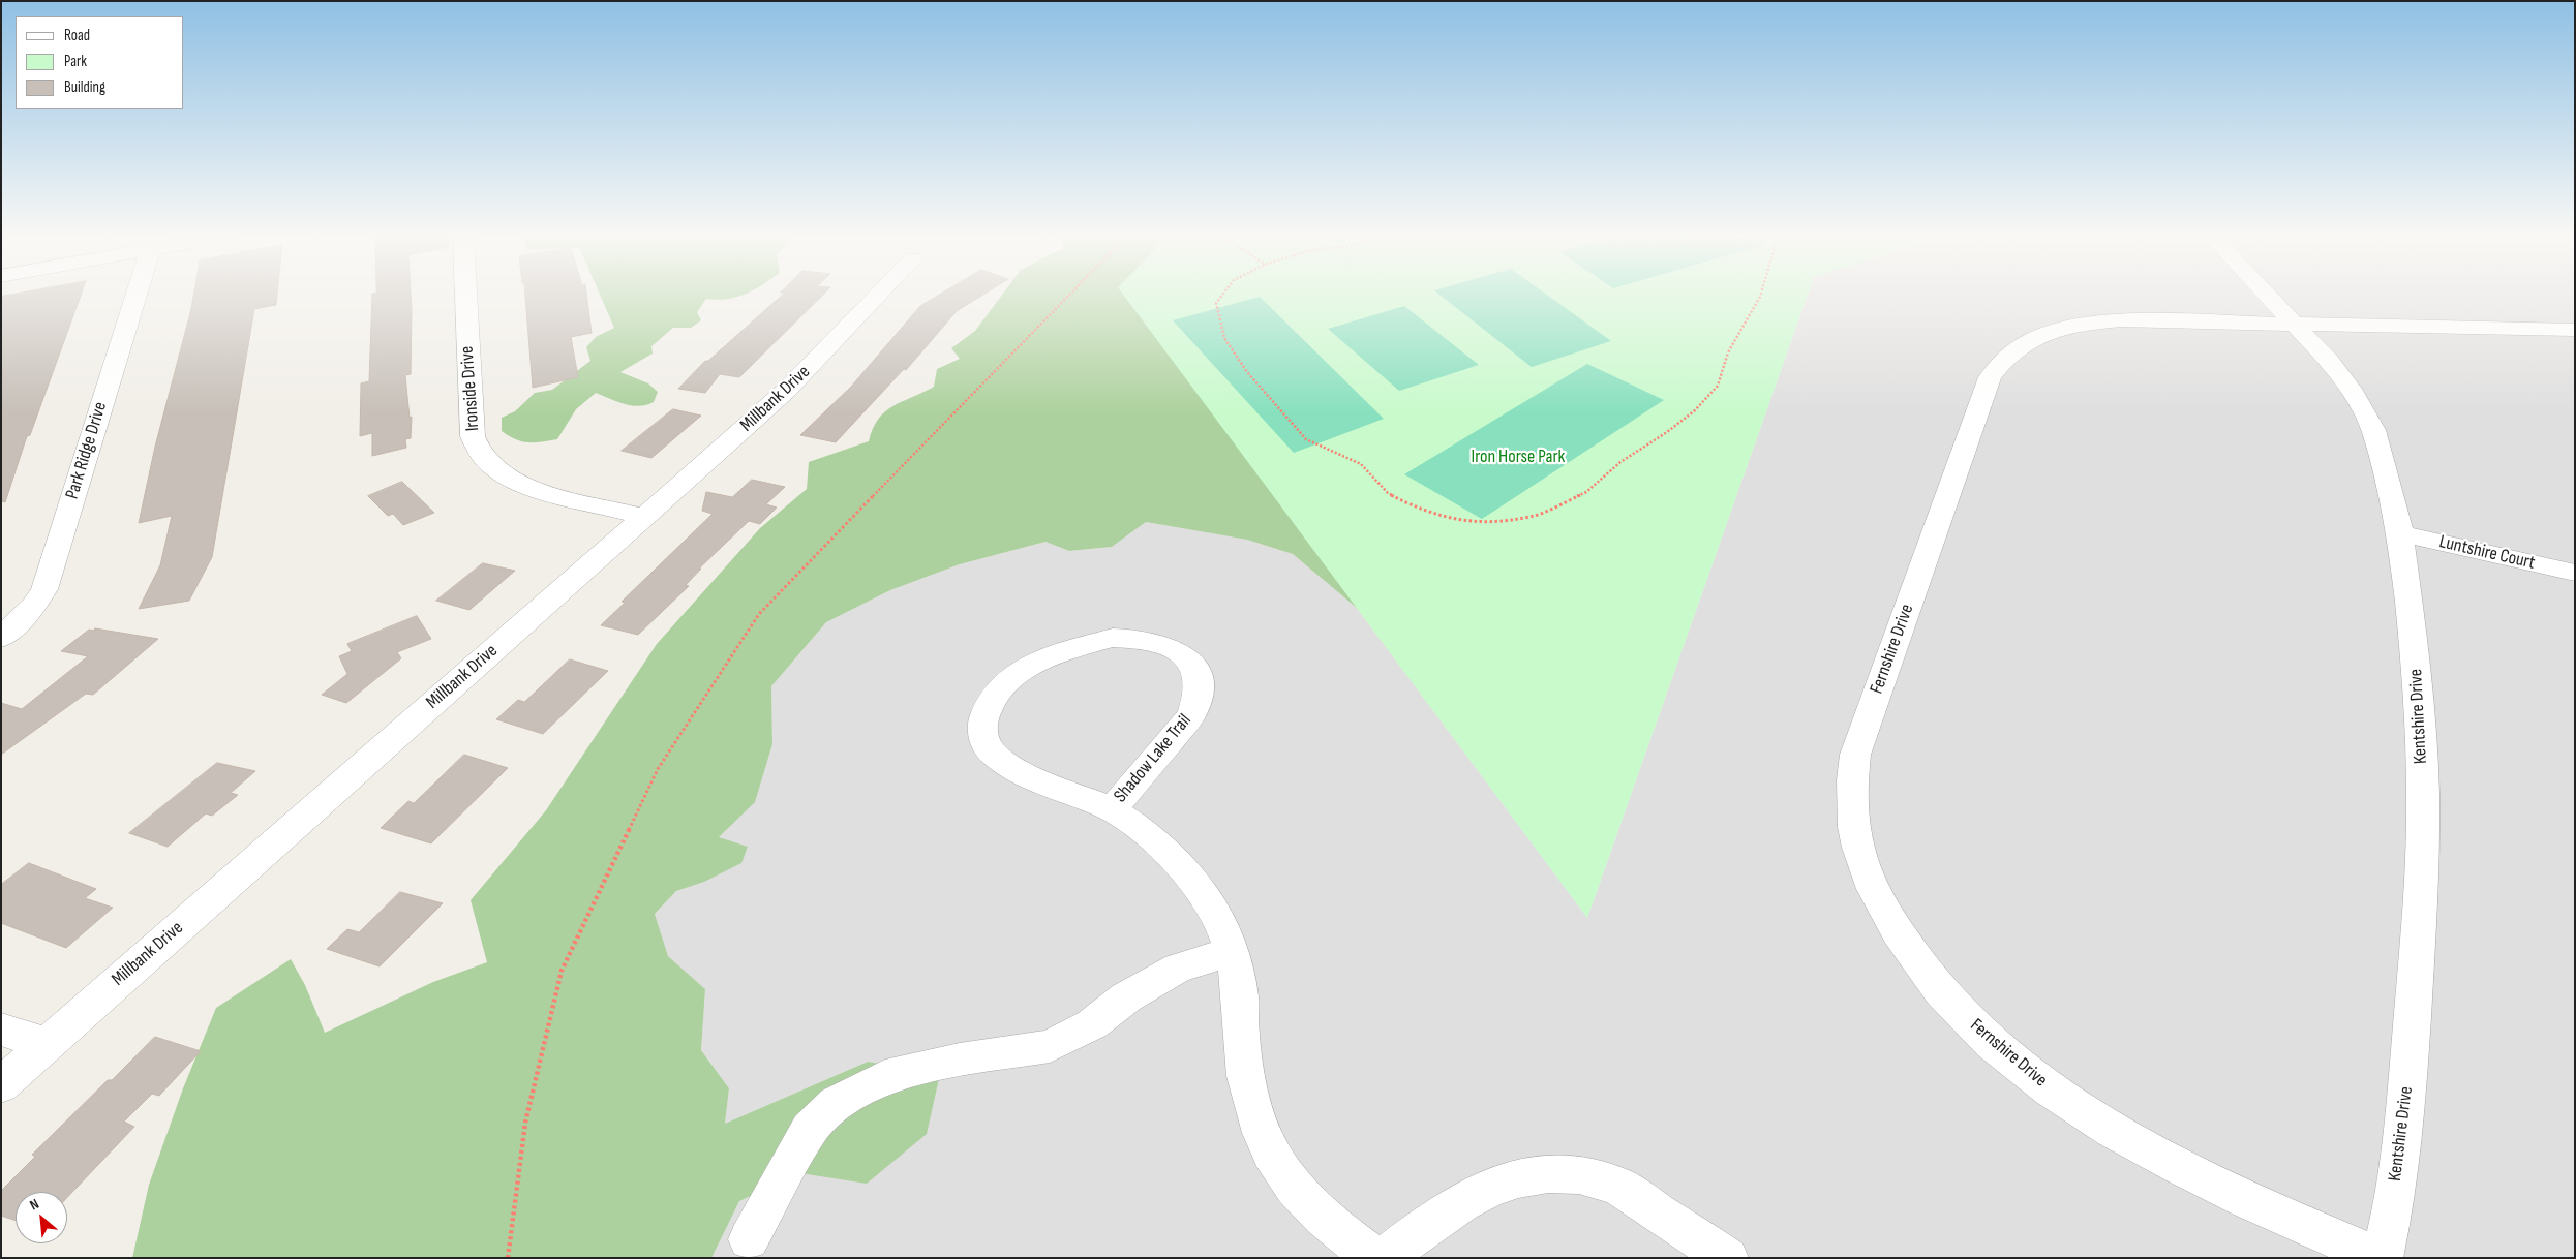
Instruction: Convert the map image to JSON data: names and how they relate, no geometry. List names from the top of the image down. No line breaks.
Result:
{"streets":{"street":["Ironside Drive","Millbank Drive","Park Ridge Drive","Luntshire Court","Fernshire Drive","Kentshire Drive","Shadow Lake Trail"]},"crossings":[["Ironside Drive","Millbank Drive"],["Luntshire Court","Kentshire Drive"],["Fernshire Drive","Kentshire Drive"]],"parks":["Iron Horse Park"],"legend":["Road","Park","Building"],"north":"top left"}
